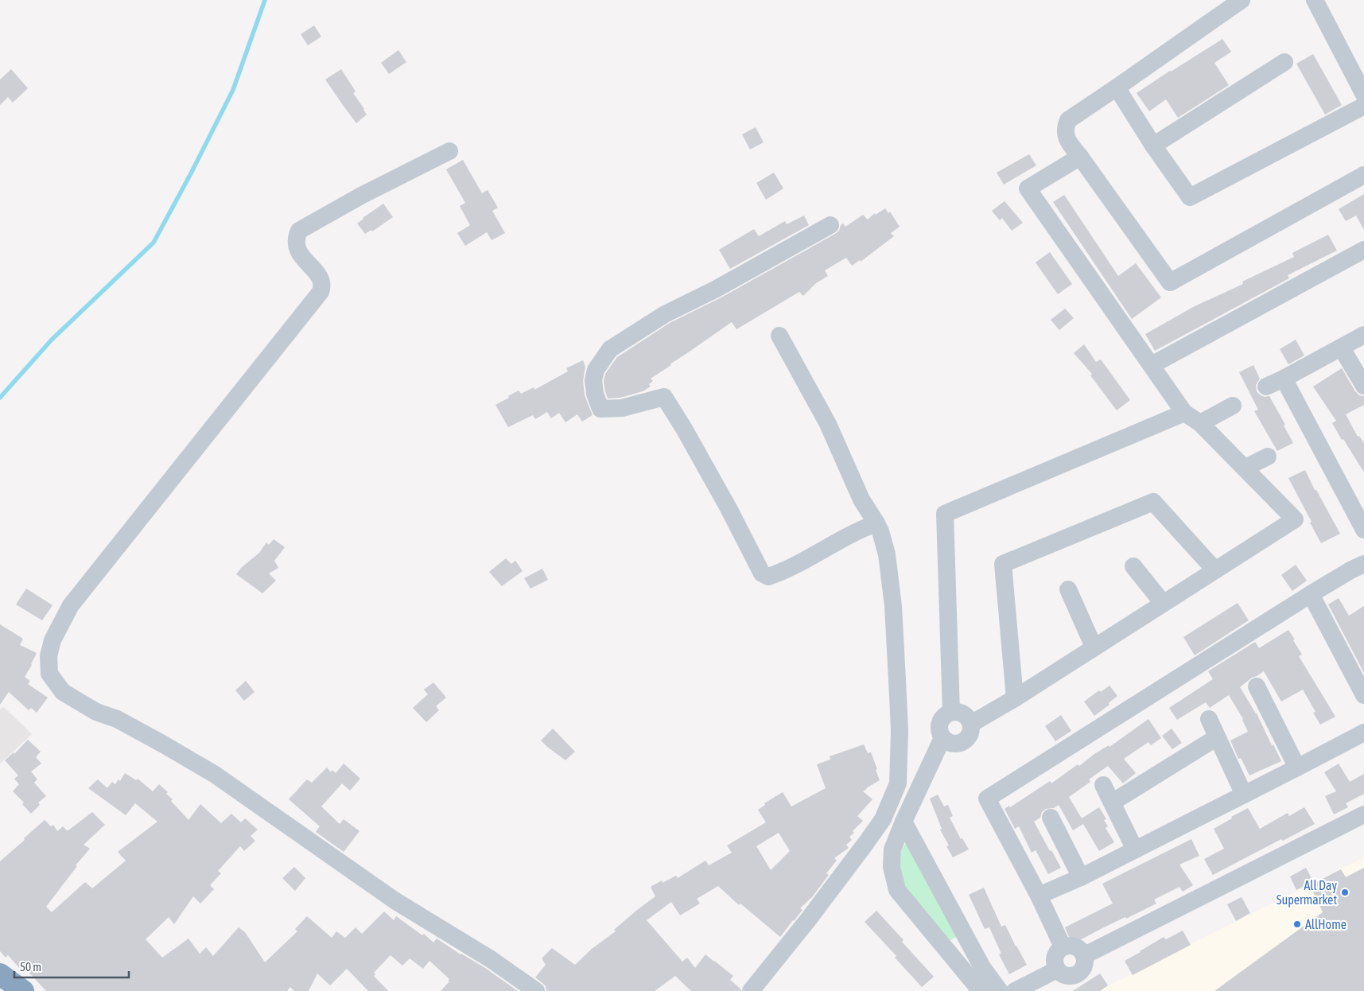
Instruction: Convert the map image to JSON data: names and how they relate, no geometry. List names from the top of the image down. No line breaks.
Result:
{"places":["All Day Supermarket","AllHome"],"scale_bar":"50 m"}
